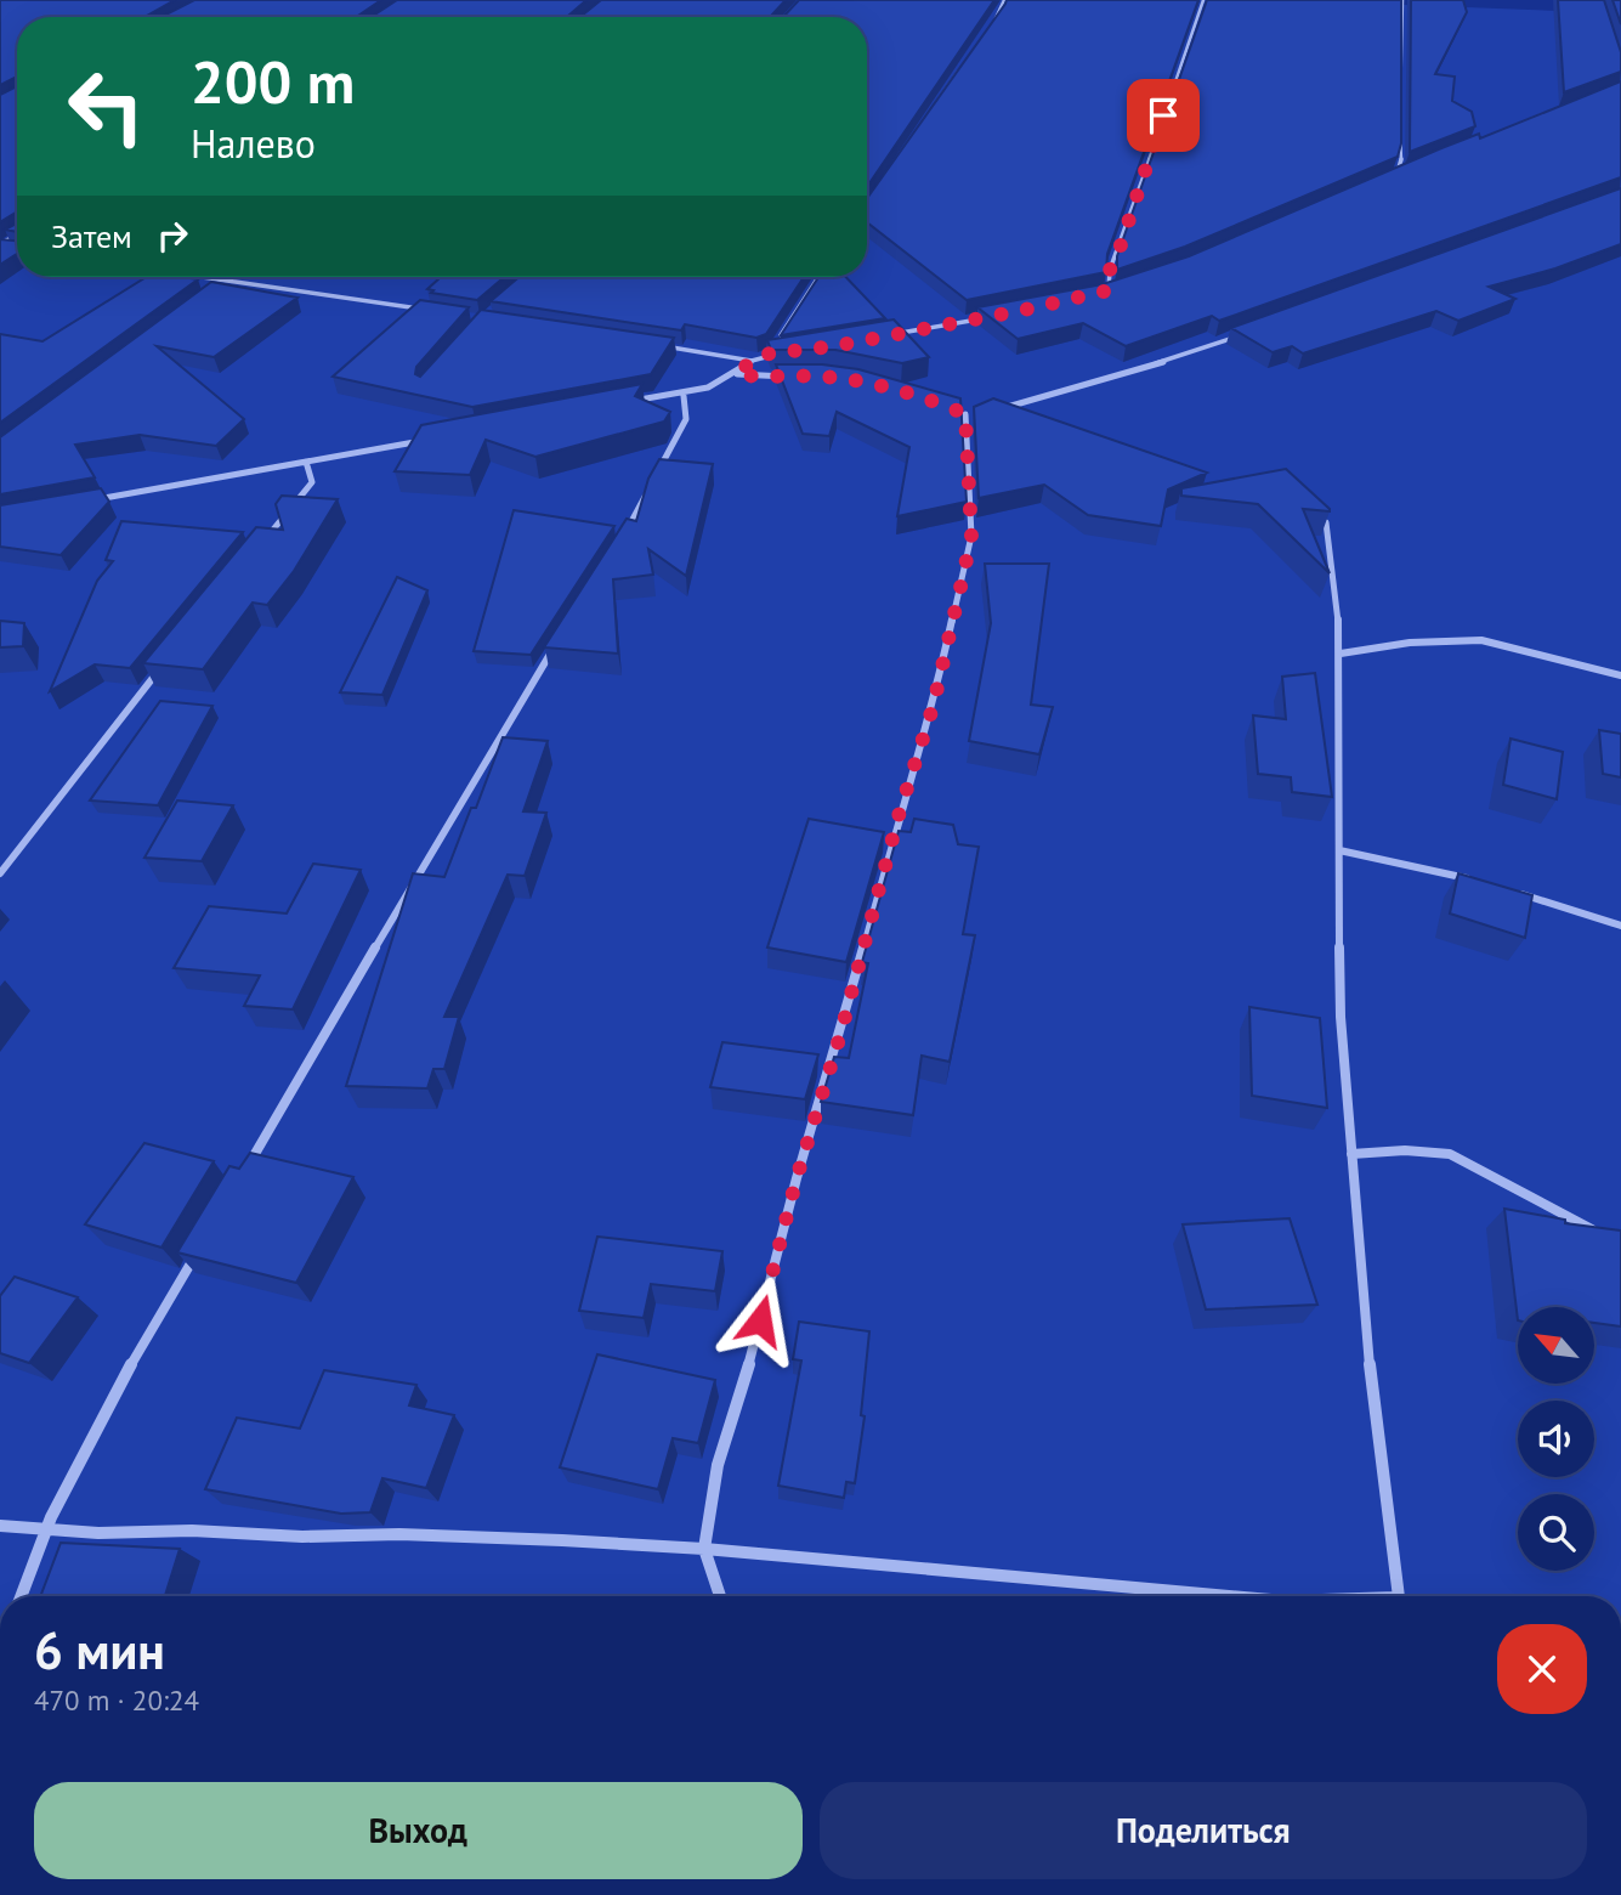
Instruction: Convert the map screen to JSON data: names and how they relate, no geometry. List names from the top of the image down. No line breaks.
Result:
{"north":"top left","page":{"turn":["200 m","Налево"],"then":"Затем","heading":["6 мин","470 m · 20:24"],"buttons":["Выход","Поделиться"]}}
